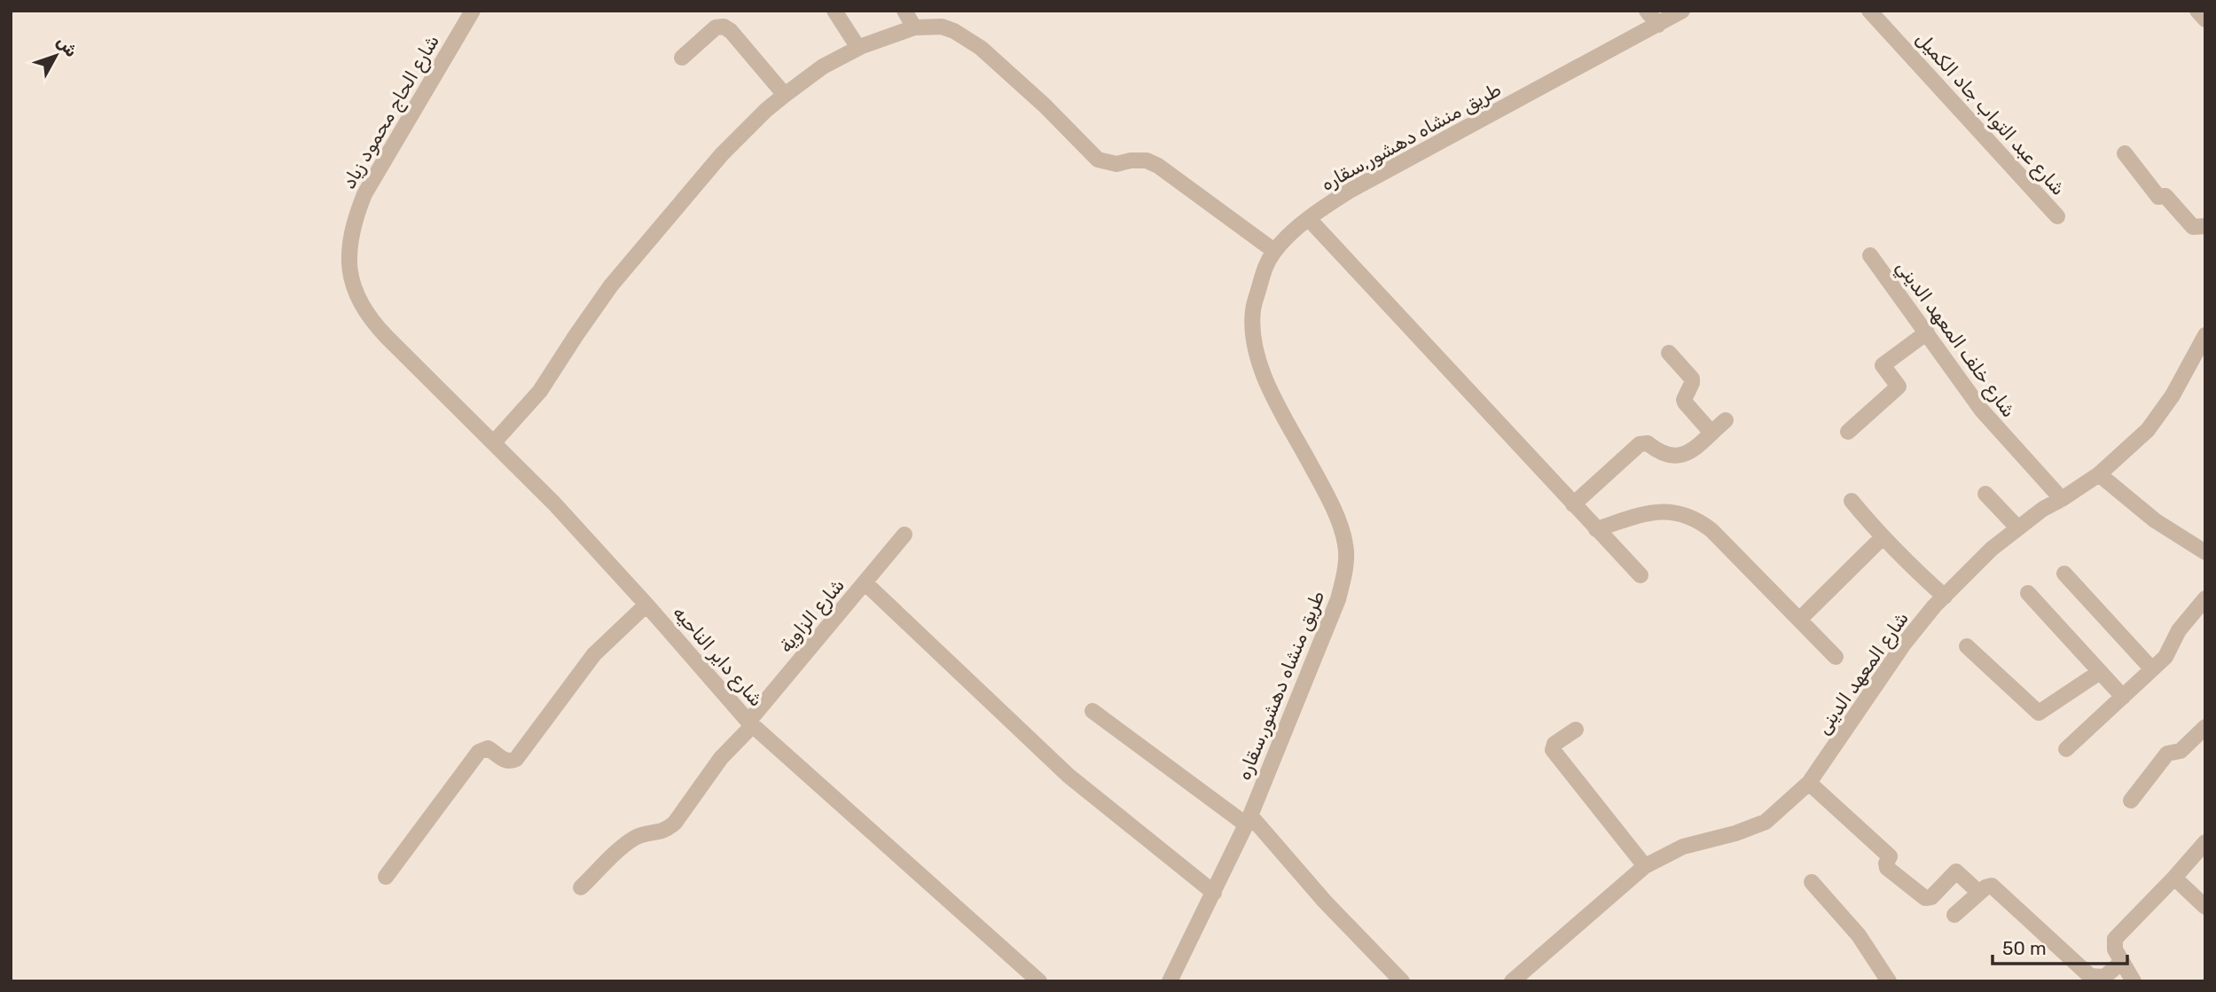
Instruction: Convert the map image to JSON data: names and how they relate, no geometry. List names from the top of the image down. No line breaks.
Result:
{"streets":{"street":["شارع الحاج محمود زياد","شارع عبد التواب جاد الكميل","طريق منشاه دهشور,سقاره","شارع خلف المعهد الديني","شارع الزاوية","شارع داير الناحيه","شارع المعهد الدينى"]},"crossings":[["شارع الحاج محمود زياد","شارع داير الناحيه"],["شارع خلف المعهد الديني","شارع المعهد الدينى"],["شارع الزاوية","شارع داير الناحيه"]],"scale_bar":"50 m","north":"top right"}
